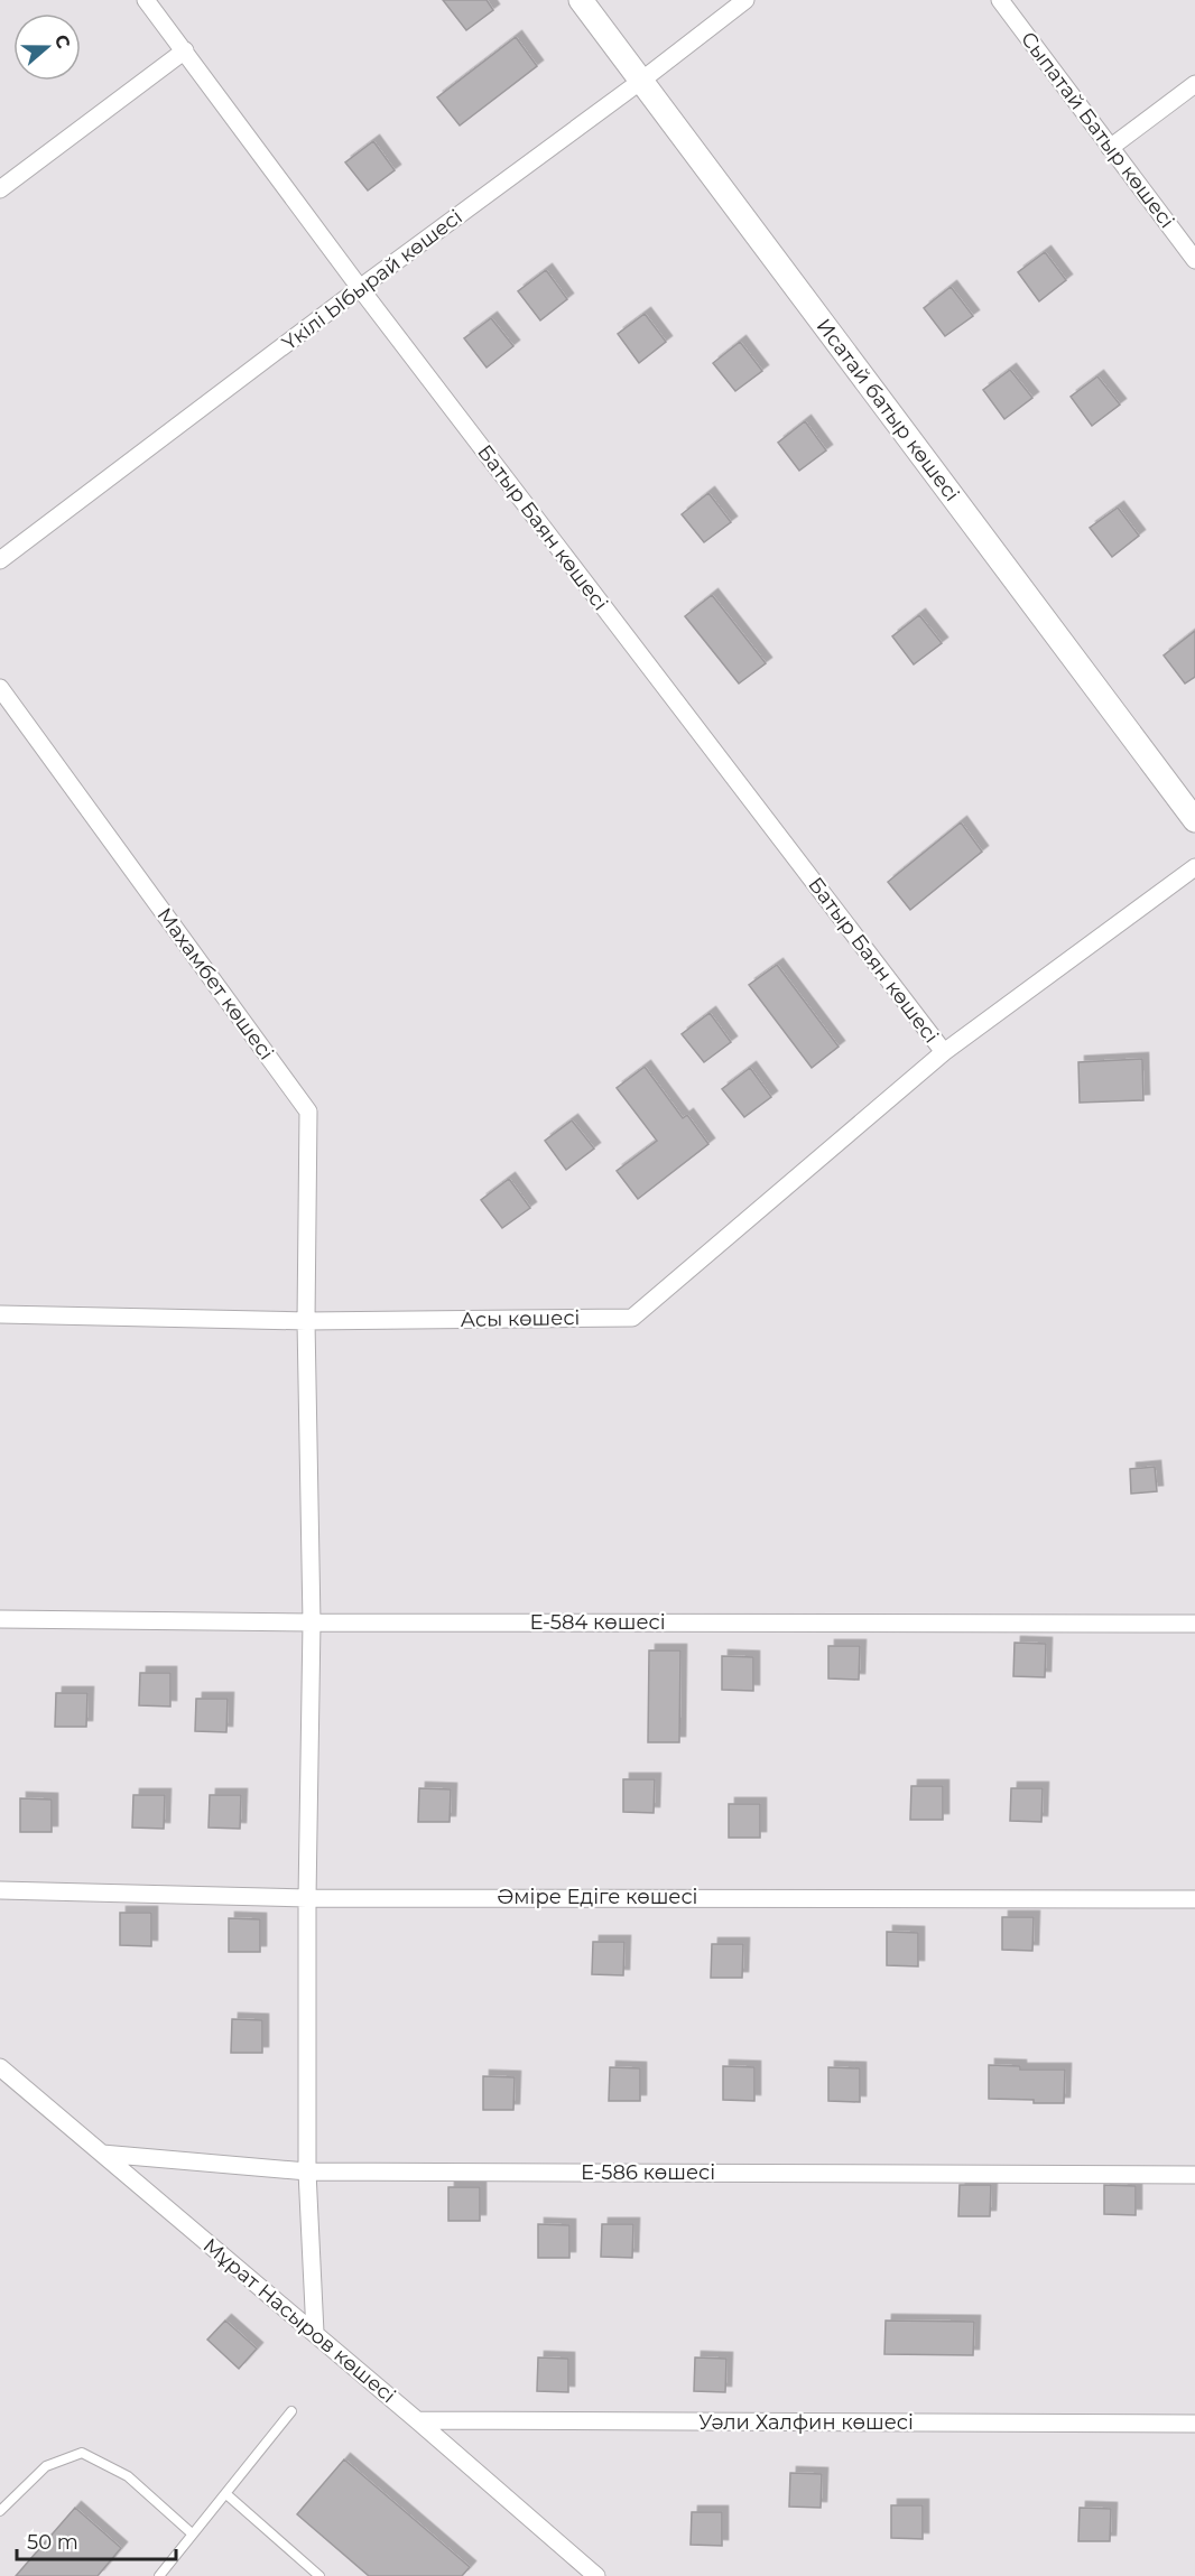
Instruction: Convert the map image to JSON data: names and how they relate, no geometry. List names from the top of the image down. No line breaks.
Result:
{"streets":{"street":["Сыпатай Батыр көшесі","Үкілі Ыбырай көшесі","Исатай батыр көшесі","Батыр Баян көшесі","Махамбет көшесі","Асы көшесі","Е-584 көшесі","Әміре Едіге көшесі","Е-586 көшесі","Мұрат Насыров көшесі","Уәли Халфин көшесі"]},"crossings":[["Үкілі Ыбырай көшесі","Исатай батыр көшесі"],["Үкілі Ыбырай көшесі","Батыр Баян көшесі"],["Батыр Баян көшесі","Асы көшесі"],["Махамбет көшесі","Асы көшесі"],["Махамбет көшесі","Е-584 көшесі"],["Махамбет көшесі","Әміре Едіге көшесі"],["Махамбет көшесі","Е-586 көшесі"],["Махамбет көшесі","Мұрат Насыров көшесі"],["Е-586 көшесі","Мұрат Насыров көшесі"],["Мұрат Насыров көшесі","Уәли Халфин көшесі"]],"scale_bar":"50 m","north":"right"}
